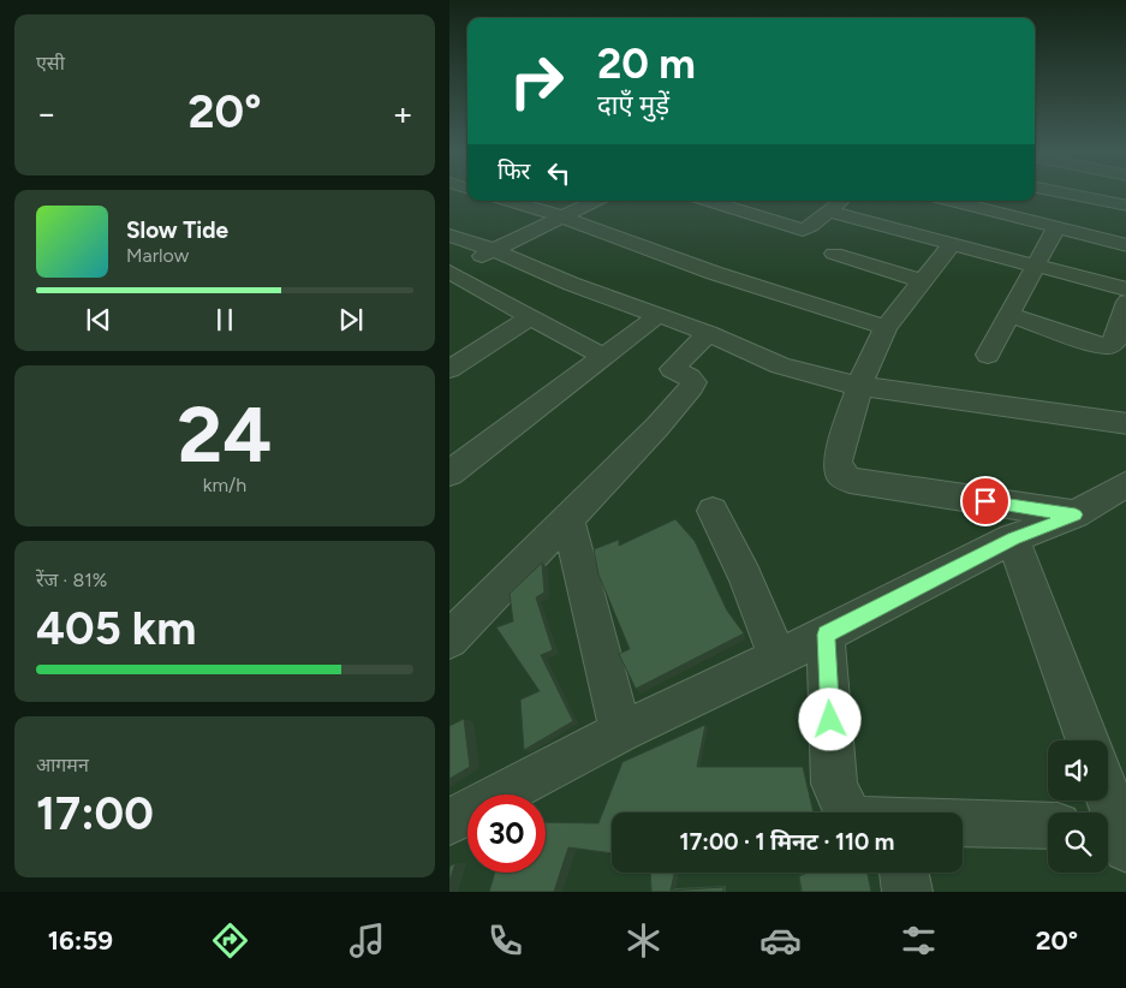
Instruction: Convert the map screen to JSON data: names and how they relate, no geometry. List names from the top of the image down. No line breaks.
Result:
{"page":{"tile":["एसी",["24","km/h"],["रेंज · 81%","405 km"],["आगमन","17:00"]],"turn":["20 m","दाएँ मुड़ें"],"heat":["−","20°","+"],"then":"फिर","song":["Slow Tide","Marlow"],"limit":"30","trip":"17:00 · 1 मिनट · 110 m","tabs":["16:59","20°"]}}
